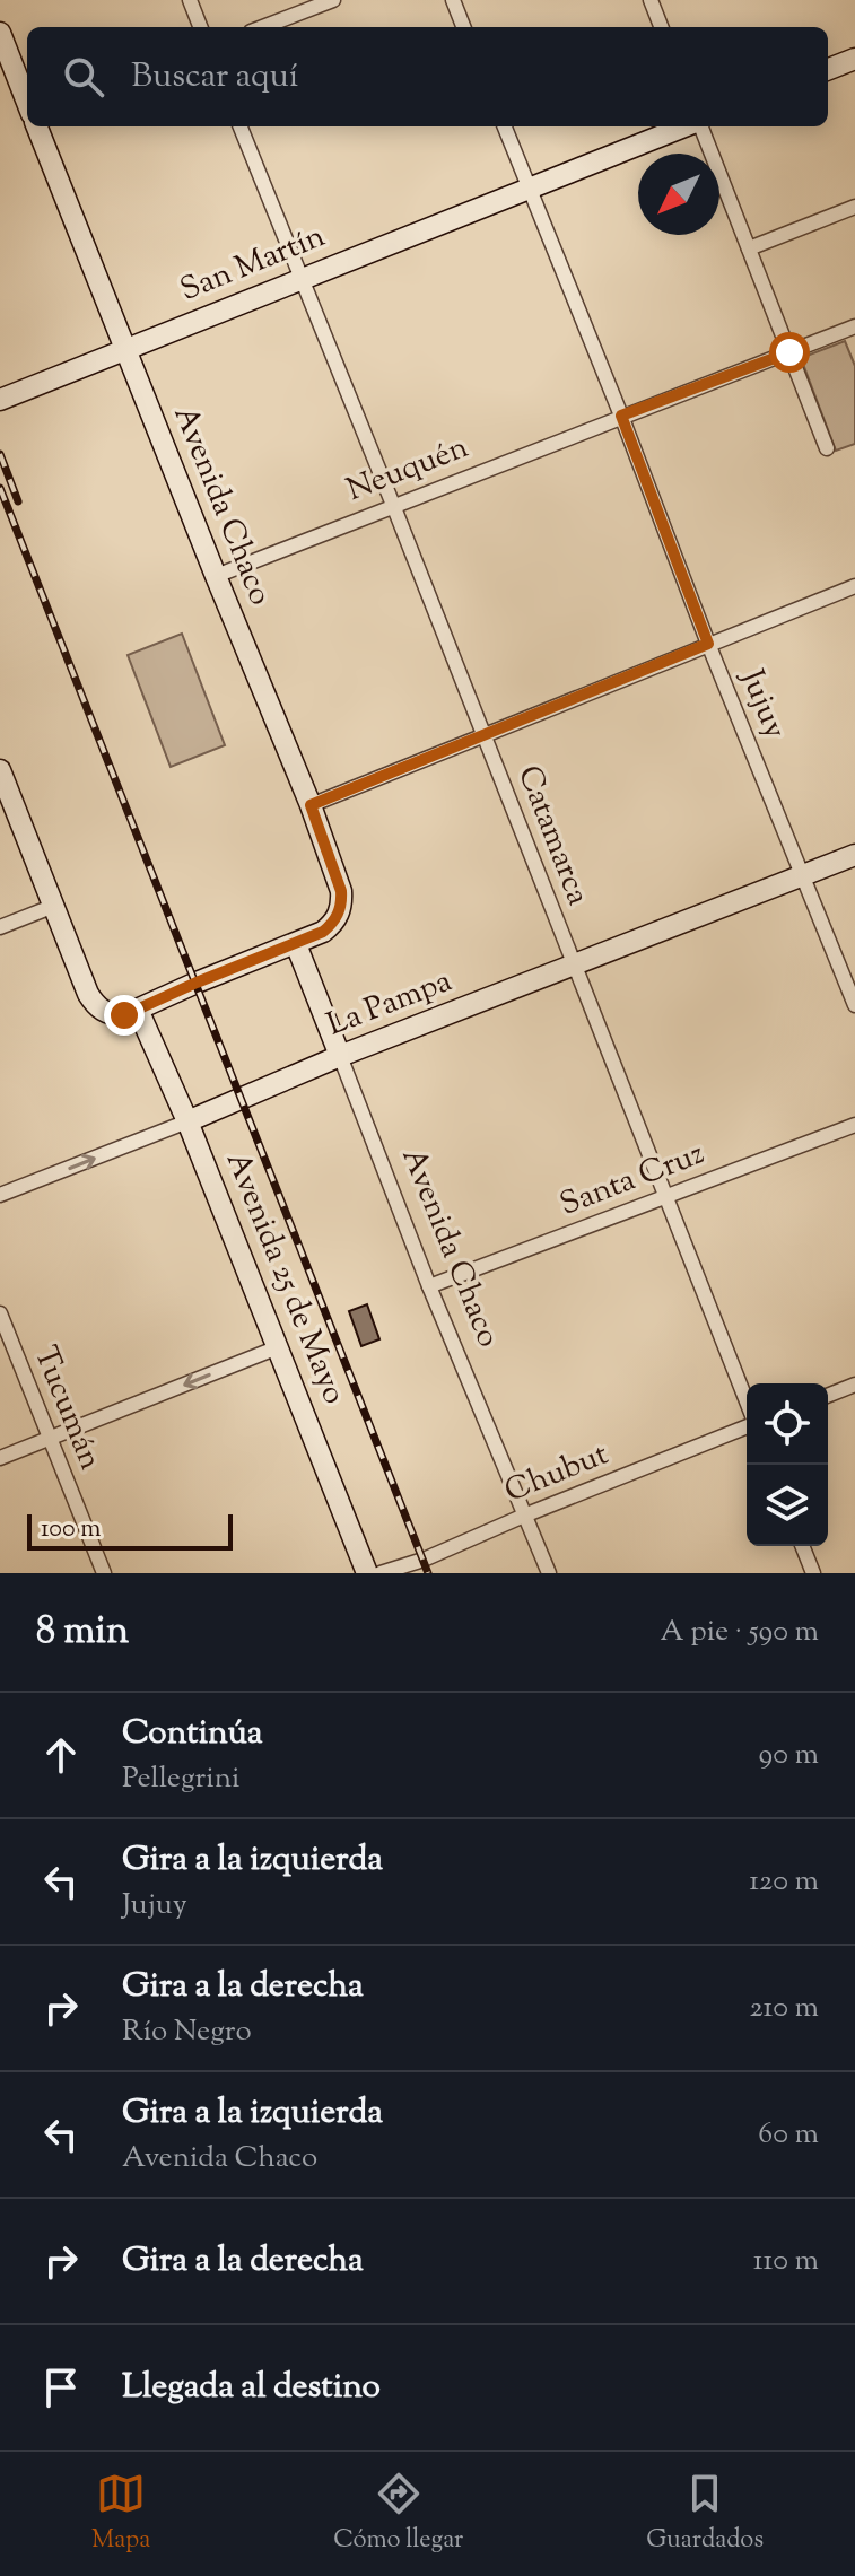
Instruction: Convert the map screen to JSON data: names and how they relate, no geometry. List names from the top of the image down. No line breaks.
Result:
{"streets":{"street":["San Martín","Neuquén","Avenida Chaco","Jujuy","Catamarca","La Pampa","Santa Cruz","Avenida 25 de Mayo","Tucumán","Chubut"]},"crossings":[["San Martín","Avenida Chaco"],["San Martín","Jujuy"],["San Martín","Catamarca"],["Neuquén","Avenida Chaco"],["Neuquén","Jujuy"],["Neuquén","Catamarca"],["Avenida Chaco","La Pampa"],["Avenida Chaco","Santa Cruz"],["Avenida Chaco","Chubut"],["Jujuy","La Pampa"],["Catamarca","La Pampa"],["Catamarca","Santa Cruz"],["La Pampa","Avenida 25 de Mayo"]],"scale_bar":"100 m","north":"bottom left","page":{"search":"Buscar aquí","scale":"100 m","heading":["8 min","A pie · 590 m"],"list":[["Continúa","Pellegrini","90 m"],["Gira a la izquierda","Jujuy","120 m"],["Gira a la derecha","Río Negro","210 m"],["Gira a la izquierda","Avenida Chaco","60 m"],["Gira a la derecha","110 m"],"Llegada al destino"],"nav":["Mapa","Cómo llegar","Guardados"]}}
